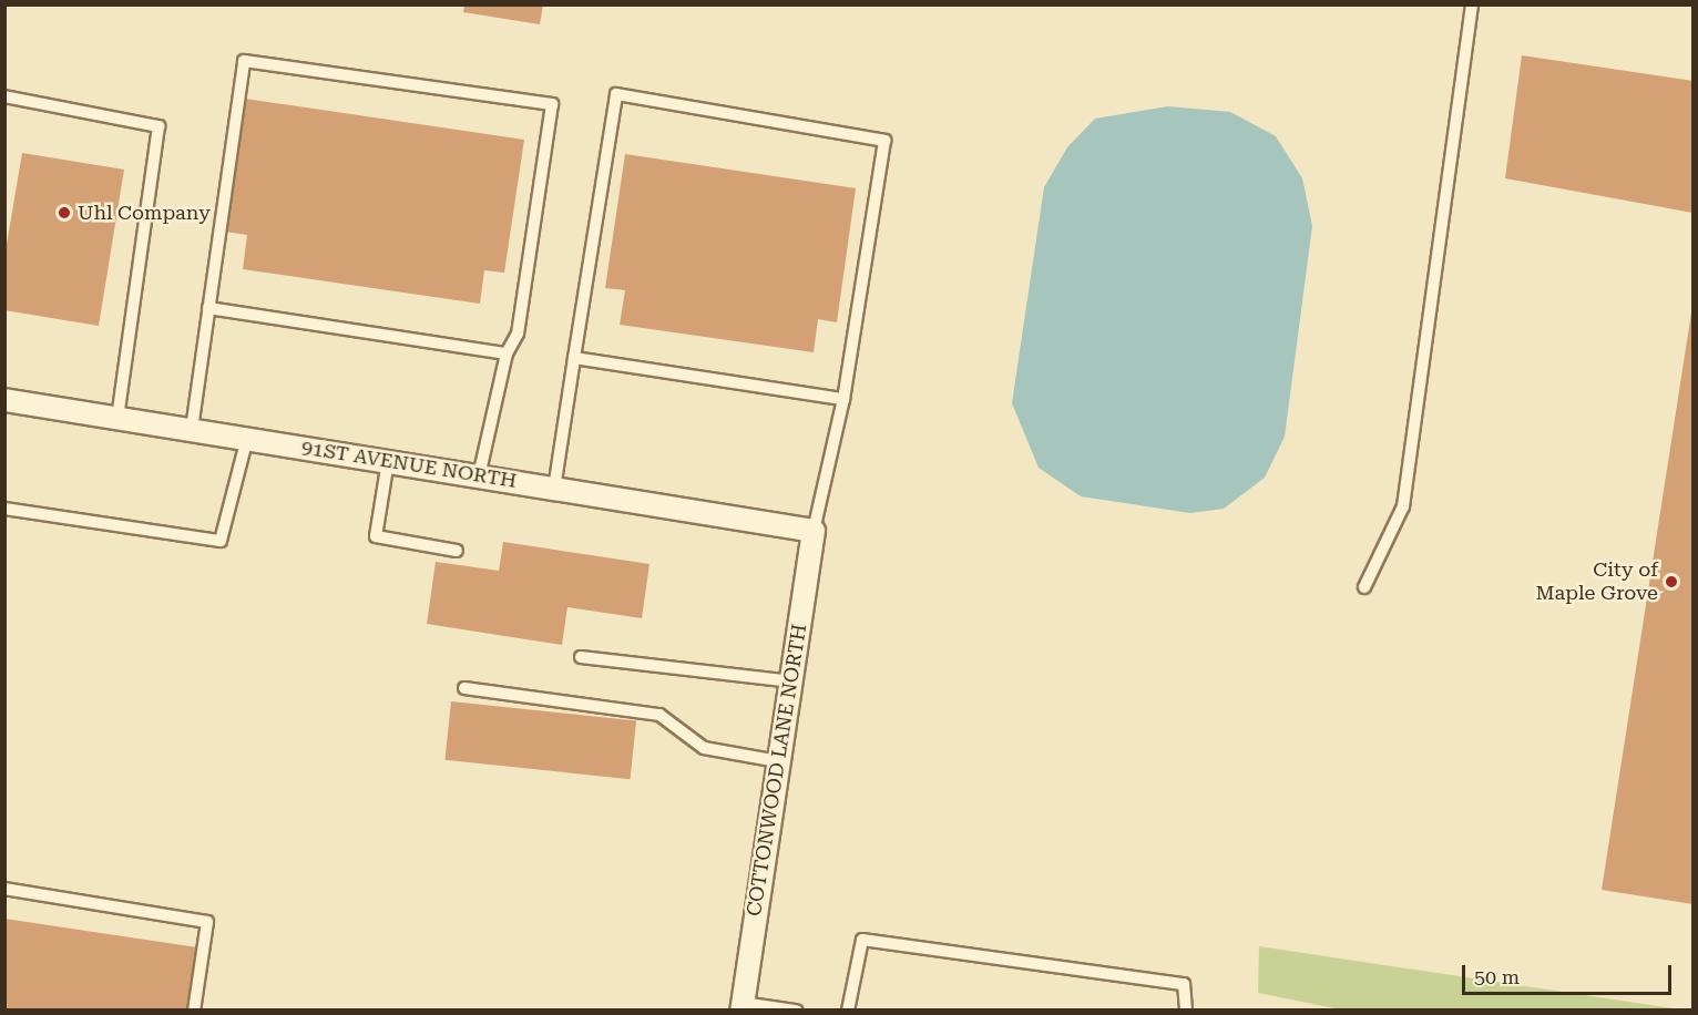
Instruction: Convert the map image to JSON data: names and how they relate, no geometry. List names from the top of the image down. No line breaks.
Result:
{"streets":{"street":["91ST AVENUE NORTH","COTTONWOOD LANE NORTH"]},"crossings":[["91ST AVENUE NORTH","COTTONWOOD LANE NORTH"]],"places":["Uhl Company","City of Maple Grove"],"scale_bar":"50 m"}
